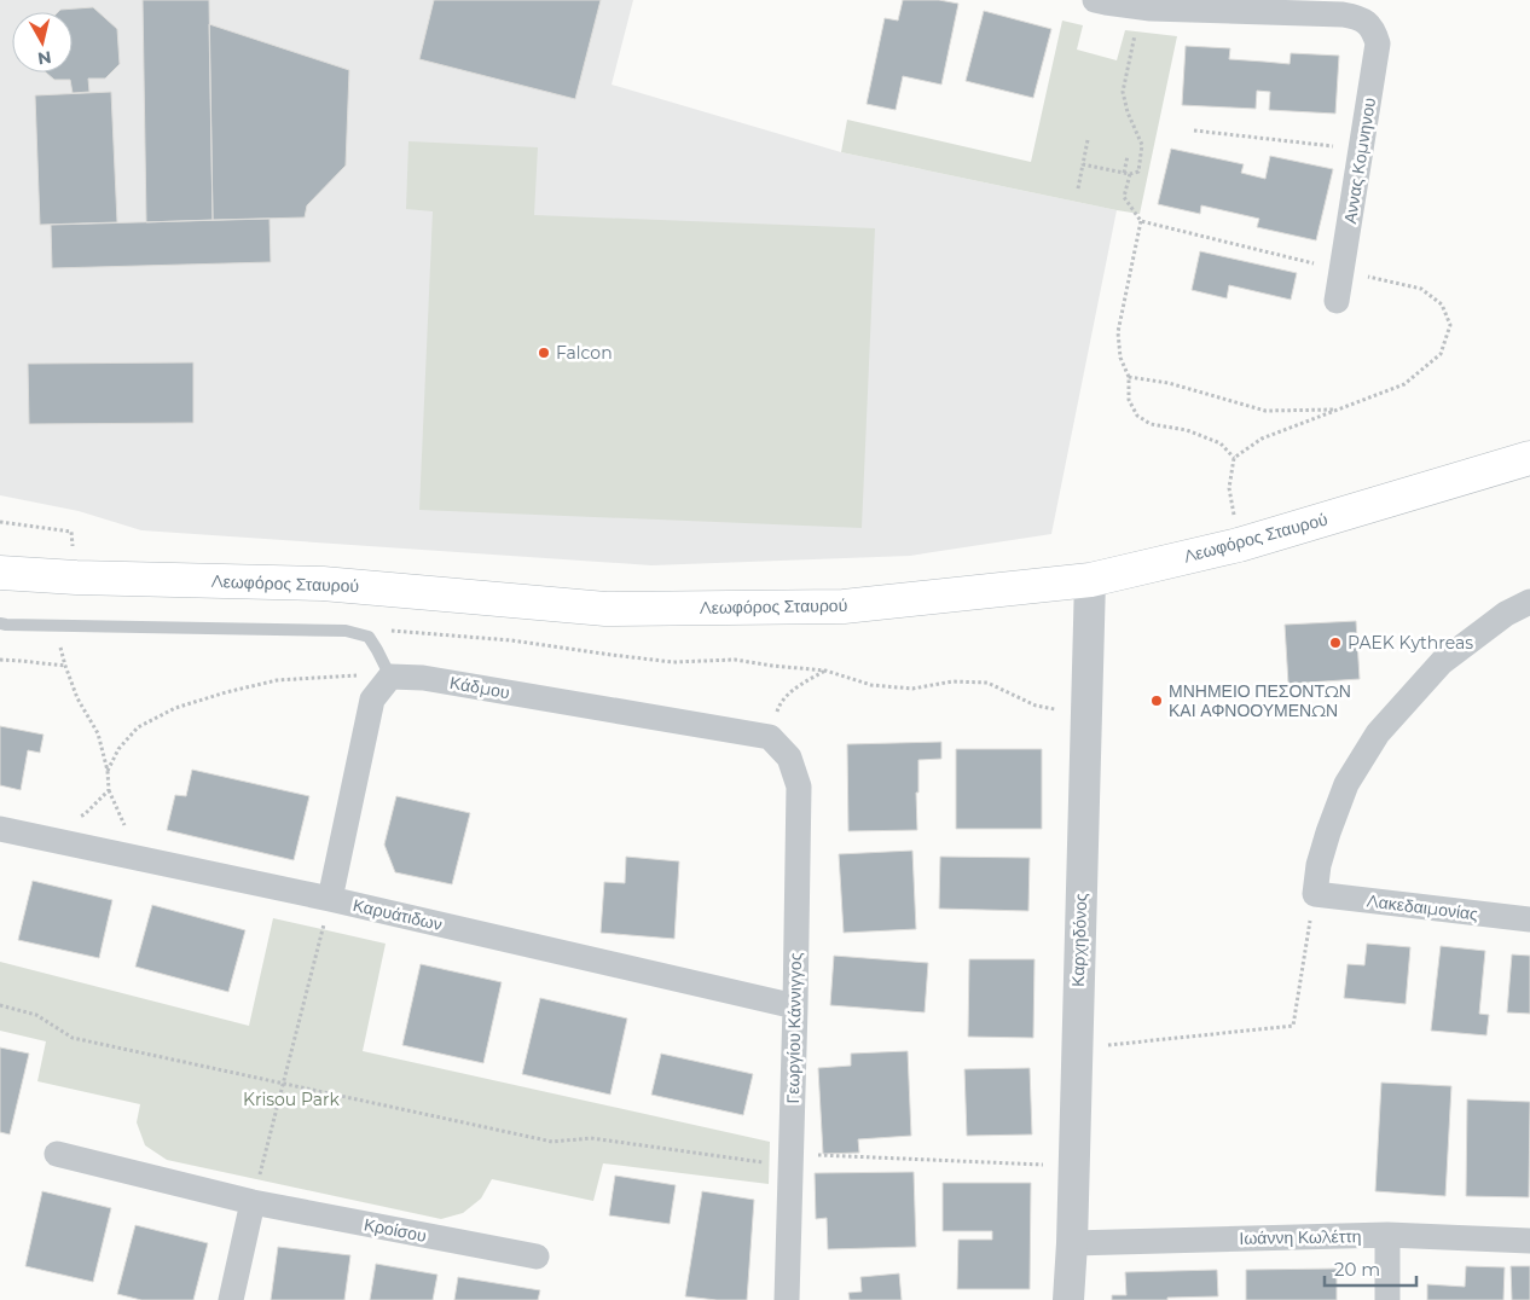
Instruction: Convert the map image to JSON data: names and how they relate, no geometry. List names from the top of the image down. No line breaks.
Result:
{"streets":{"main road":["Λεωφόρος Σταυρού"],"street":["Αννας Κομνηνου","Κάδμου","Λακεδαιμονίας","Καρυάτιδων","Καρχηδόνος","Γεωργίου Κάννιγγος","Κροίσου","Ιωάννη Κωλέττη"]},"crossings":[["Λεωφόρος Σταυρού","Καρχηδόνος"],["Κάδμου","Γεωργίου Κάννιγγος"],["Καρυάτιδων","Γεωργίου Κάννιγγος"],["Καρχηδόνος","Ιωάννη Κωλέττη"]],"parks":["Krisou Park"],"places":["Falcon","PAEK Kythreas","ΜΝΗΜΕΙΟ ΠΕΣΟΝΤΩΝ ΚΑΙ ΑΦΝΟΟΥΜΕΝΩΝ"],"scale_bar":"20 m","north":"bottom"}
